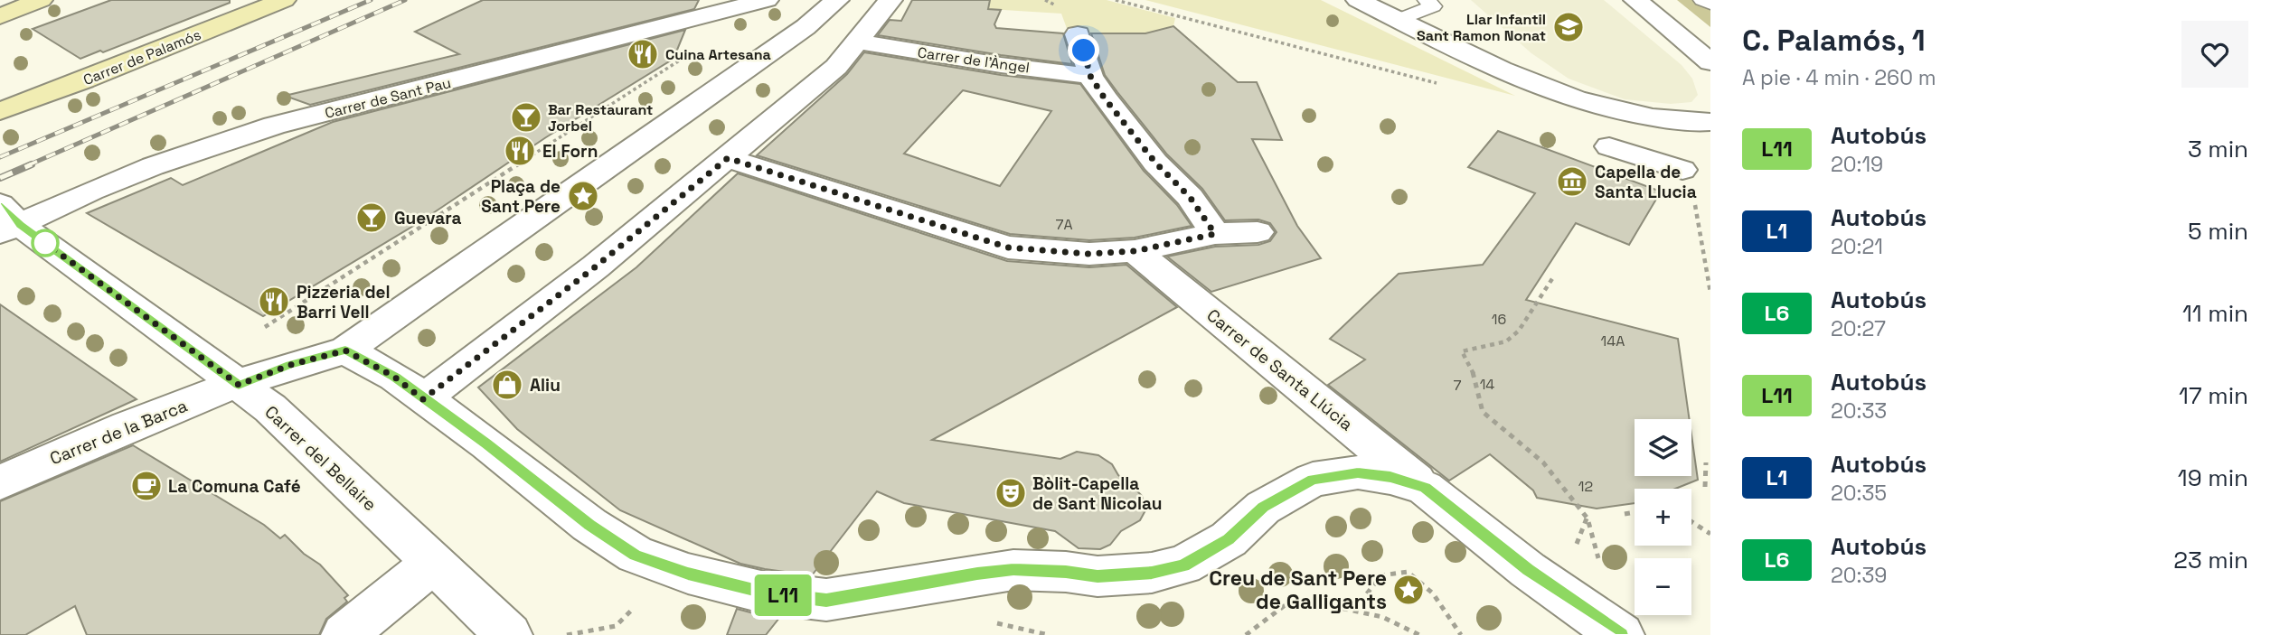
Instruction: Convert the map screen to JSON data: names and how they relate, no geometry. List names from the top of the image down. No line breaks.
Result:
{"streets":{"street":["Carrer de Palamós","Carrer de l'Àngel","Carrer de Sant Pau","Carrer de Santa Llúcia","Carrer de la Barca","Carrer del Bellaire"]},"crossings":[["Carrer de Sant Pau","Carrer del Bellaire"],["Carrer de la Barca","Carrer del Bellaire"]],"places":{"school or university":["Llar Infantil Sant Ramon Nonat"],"restaurant":["Cuina Artesana","El Forn","Pizzeria del Barri Vell"],"bar":["Bar Restaurant Jorbel","Guevara"],"museum":["Capella de Santa Llucia"],"place":["Plaça de Sant Pere","Creu de Sant Pere de Galligants"],"shop":["Aliu"],"cafe":["La Comuna Café"],"theatre":["Bòlit-Capella de Sant Nicolau"]},"lines":["bus line L11"],"house_numbers":["7A","16","14A","14","7","12"],"page":{"on_map":"L11","heading":["C. Palamós, 1","A pie · 4 min · 260 m"],"list":[{"mark":"L11","name":"Autobús","note":"20:19","value":"3 min"},{"mark":"L1","name":"Autobús","note":"20:21","value":"5 min"},{"mark":"L6","name":"Autobús","note":"20:27","value":"11 min"},{"mark":"L11","name":"Autobús","note":"20:33","value":"17 min"},{"mark":"L1","name":"Autobús","note":"20:35","value":"19 min"},{"mark":"L6","name":"Autobús","note":"20:39","value":"23 min"}],"map_buttons":["+","−"]}}
